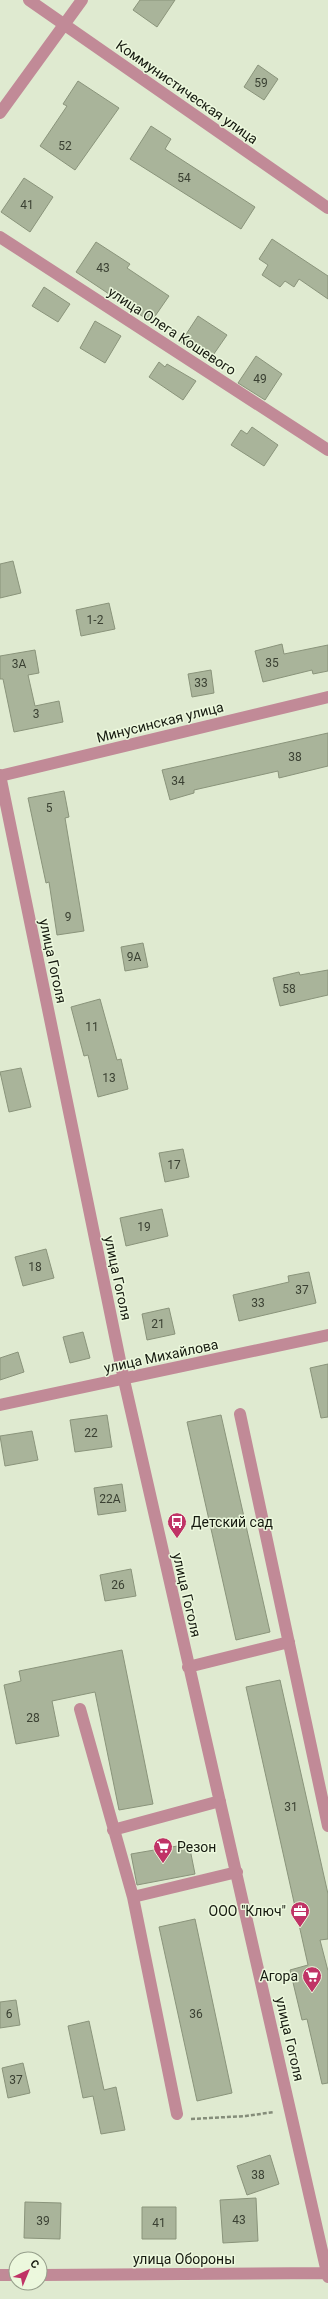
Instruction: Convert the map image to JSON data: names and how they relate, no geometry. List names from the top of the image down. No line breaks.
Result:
{"streets":{"street":["Коммунистическая улица","улица Олега Кошевого","Минусинская улица","улица Гоголя","улица Михайлова","улица Обороны"]},"crossings":[["Минусинская улица","улица Гоголя"],["улица Гоголя","улица Михайлова"],["улица Гоголя","улица Обороны"]],"places":{"bus stop":["Детский сад"],"supermarket":["Резон","Агора"],"office":["ООО \"Ключ\""]},"house_numbers":["59","52","54","41","43","49","1-2","35","3А","33","3","38","34","5","9","9А","58","11","13","17","19","18","37","33","21","22","22А","26","28","31","6","36","37","38","43","39","41"],"north":"top right"}
